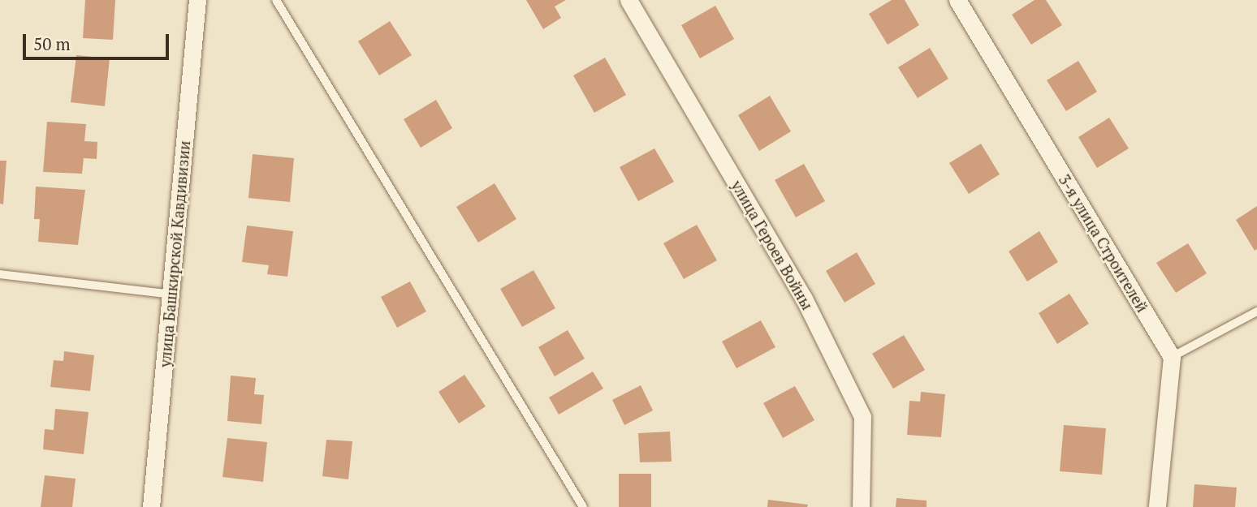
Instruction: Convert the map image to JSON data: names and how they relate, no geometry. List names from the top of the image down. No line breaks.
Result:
{"streets":{"street":["3-я улица Строителей","улица Героев Войны","улица Башкирской Кавдивизии"]},"scale_bar":"50 m"}
